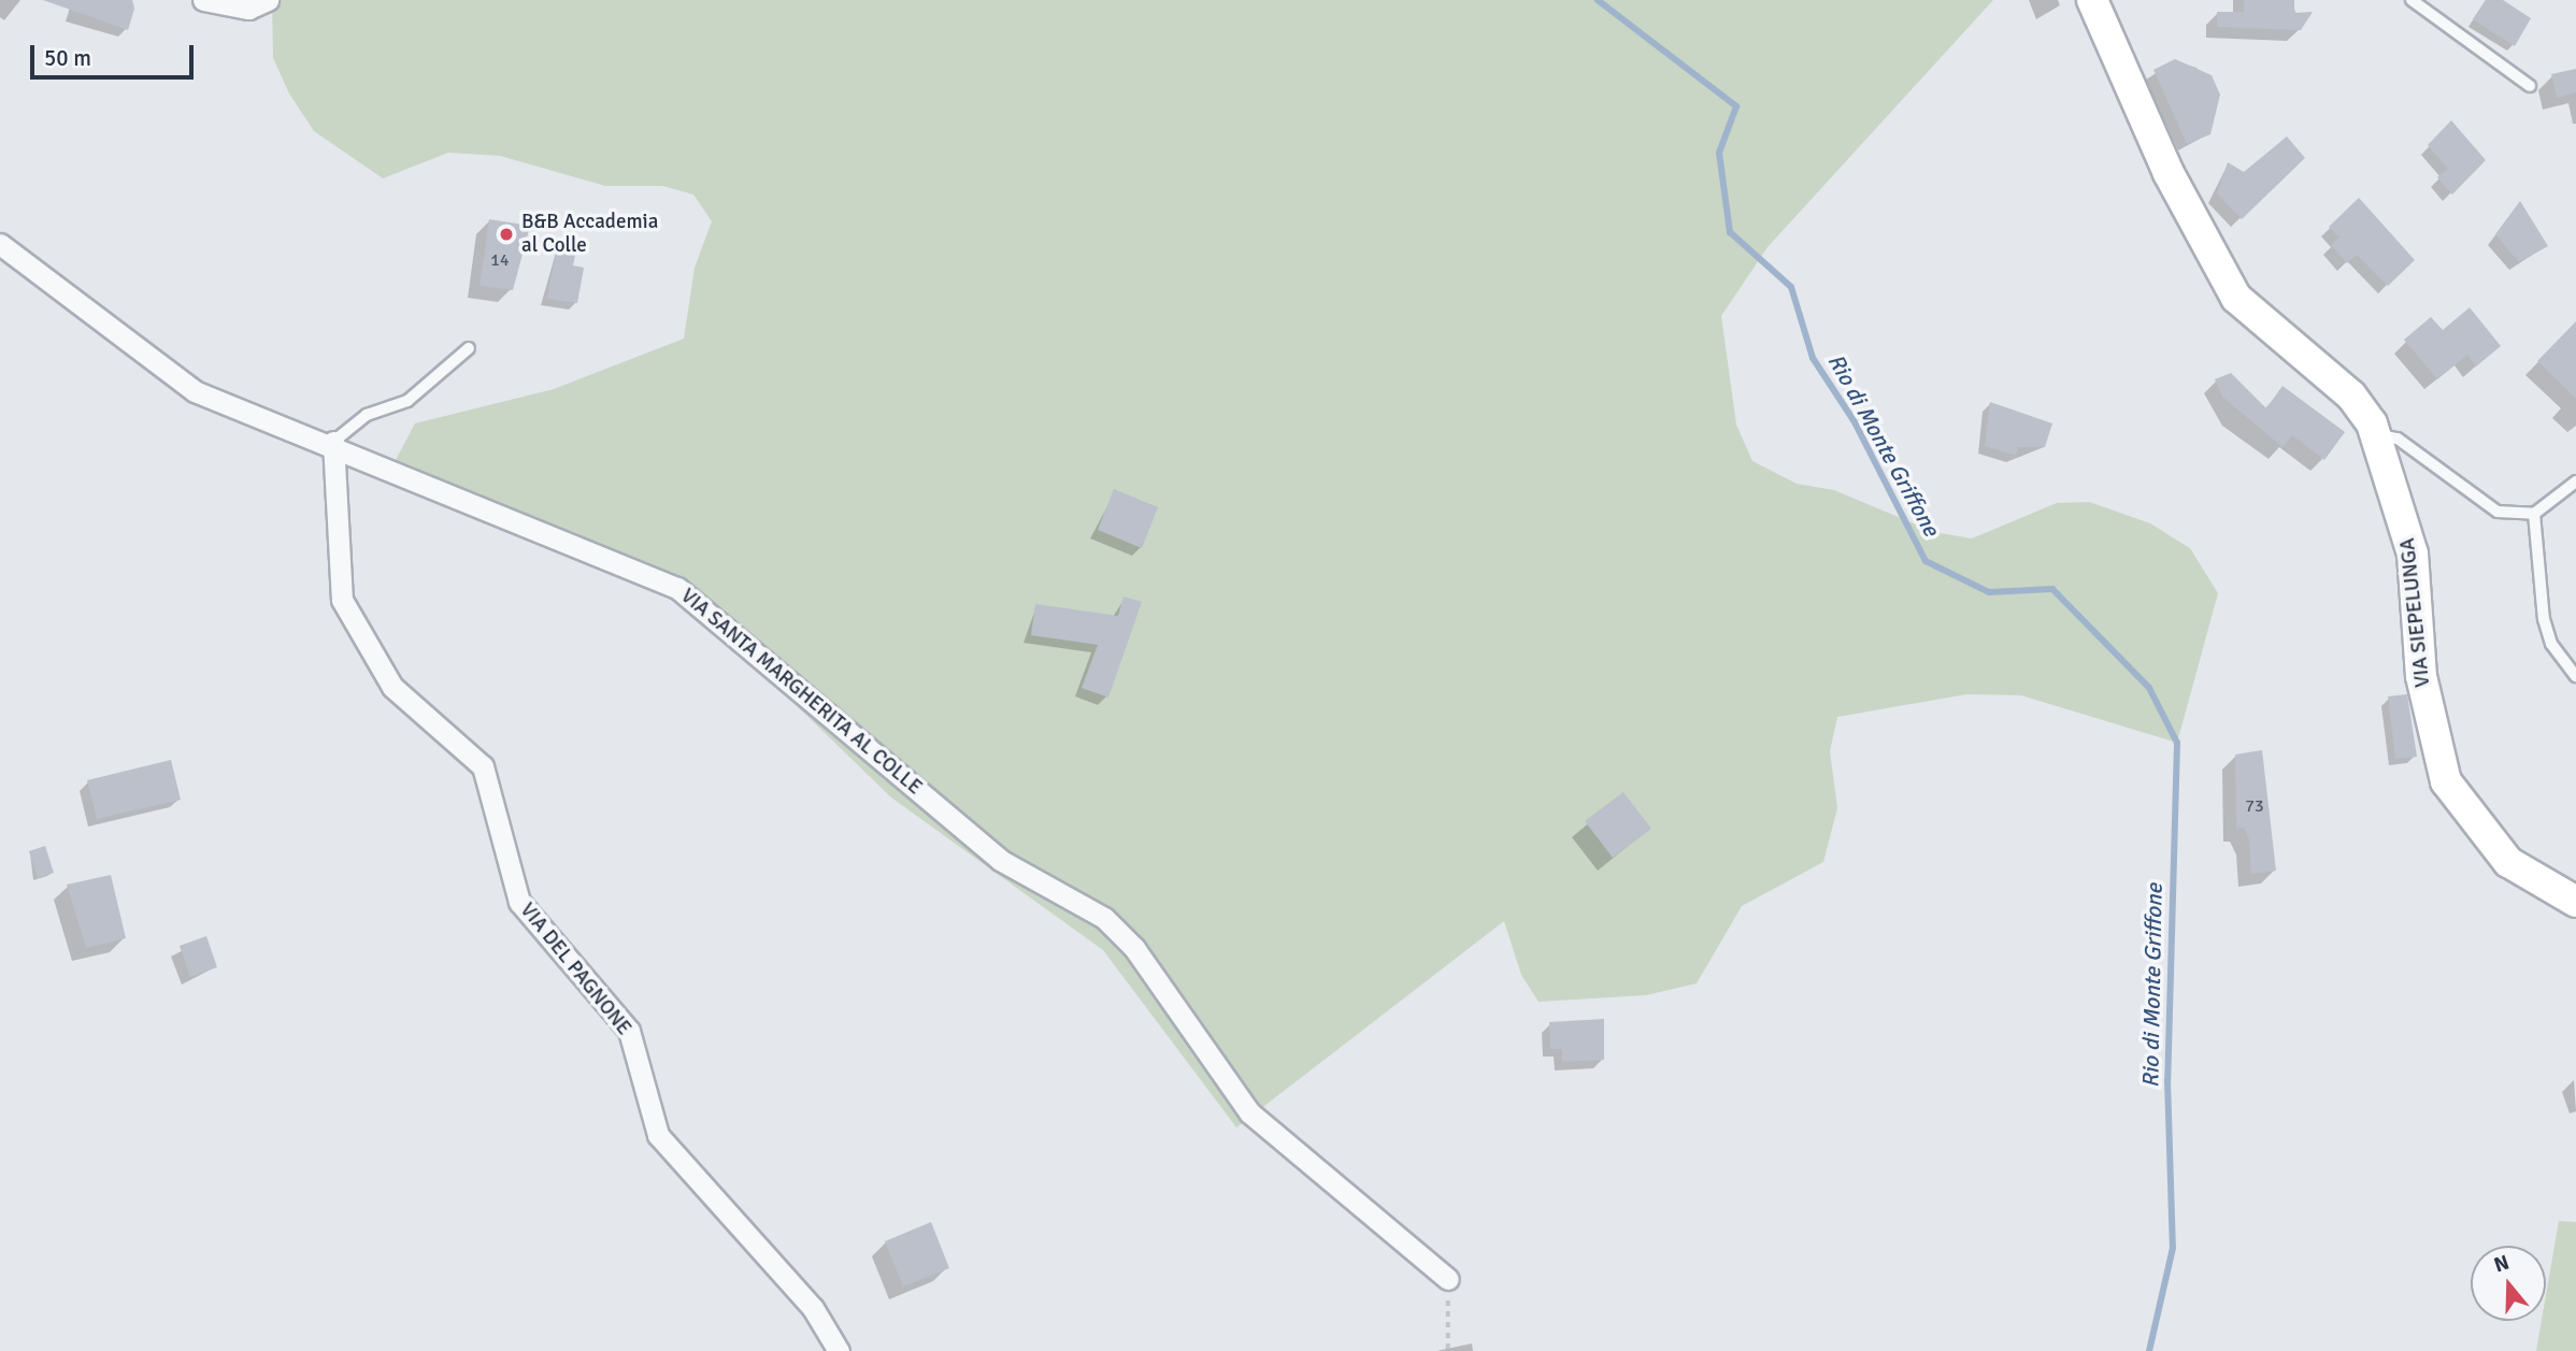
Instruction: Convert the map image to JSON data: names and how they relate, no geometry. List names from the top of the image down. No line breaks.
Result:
{"streets":{"street":["VIA SIEPELUNGA","VIA SANTA MARGHERITA AL COLLE","VIA DEL PAGNONE"]},"crossings":[["VIA SANTA MARGHERITA AL COLLE","VIA DEL PAGNONE"]],"water":["Rio di Monte Griffone"],"places":["B&B Accademia al Colle"],"house_numbers":["14","73"],"scale_bar":"50 m","north":"top"}
